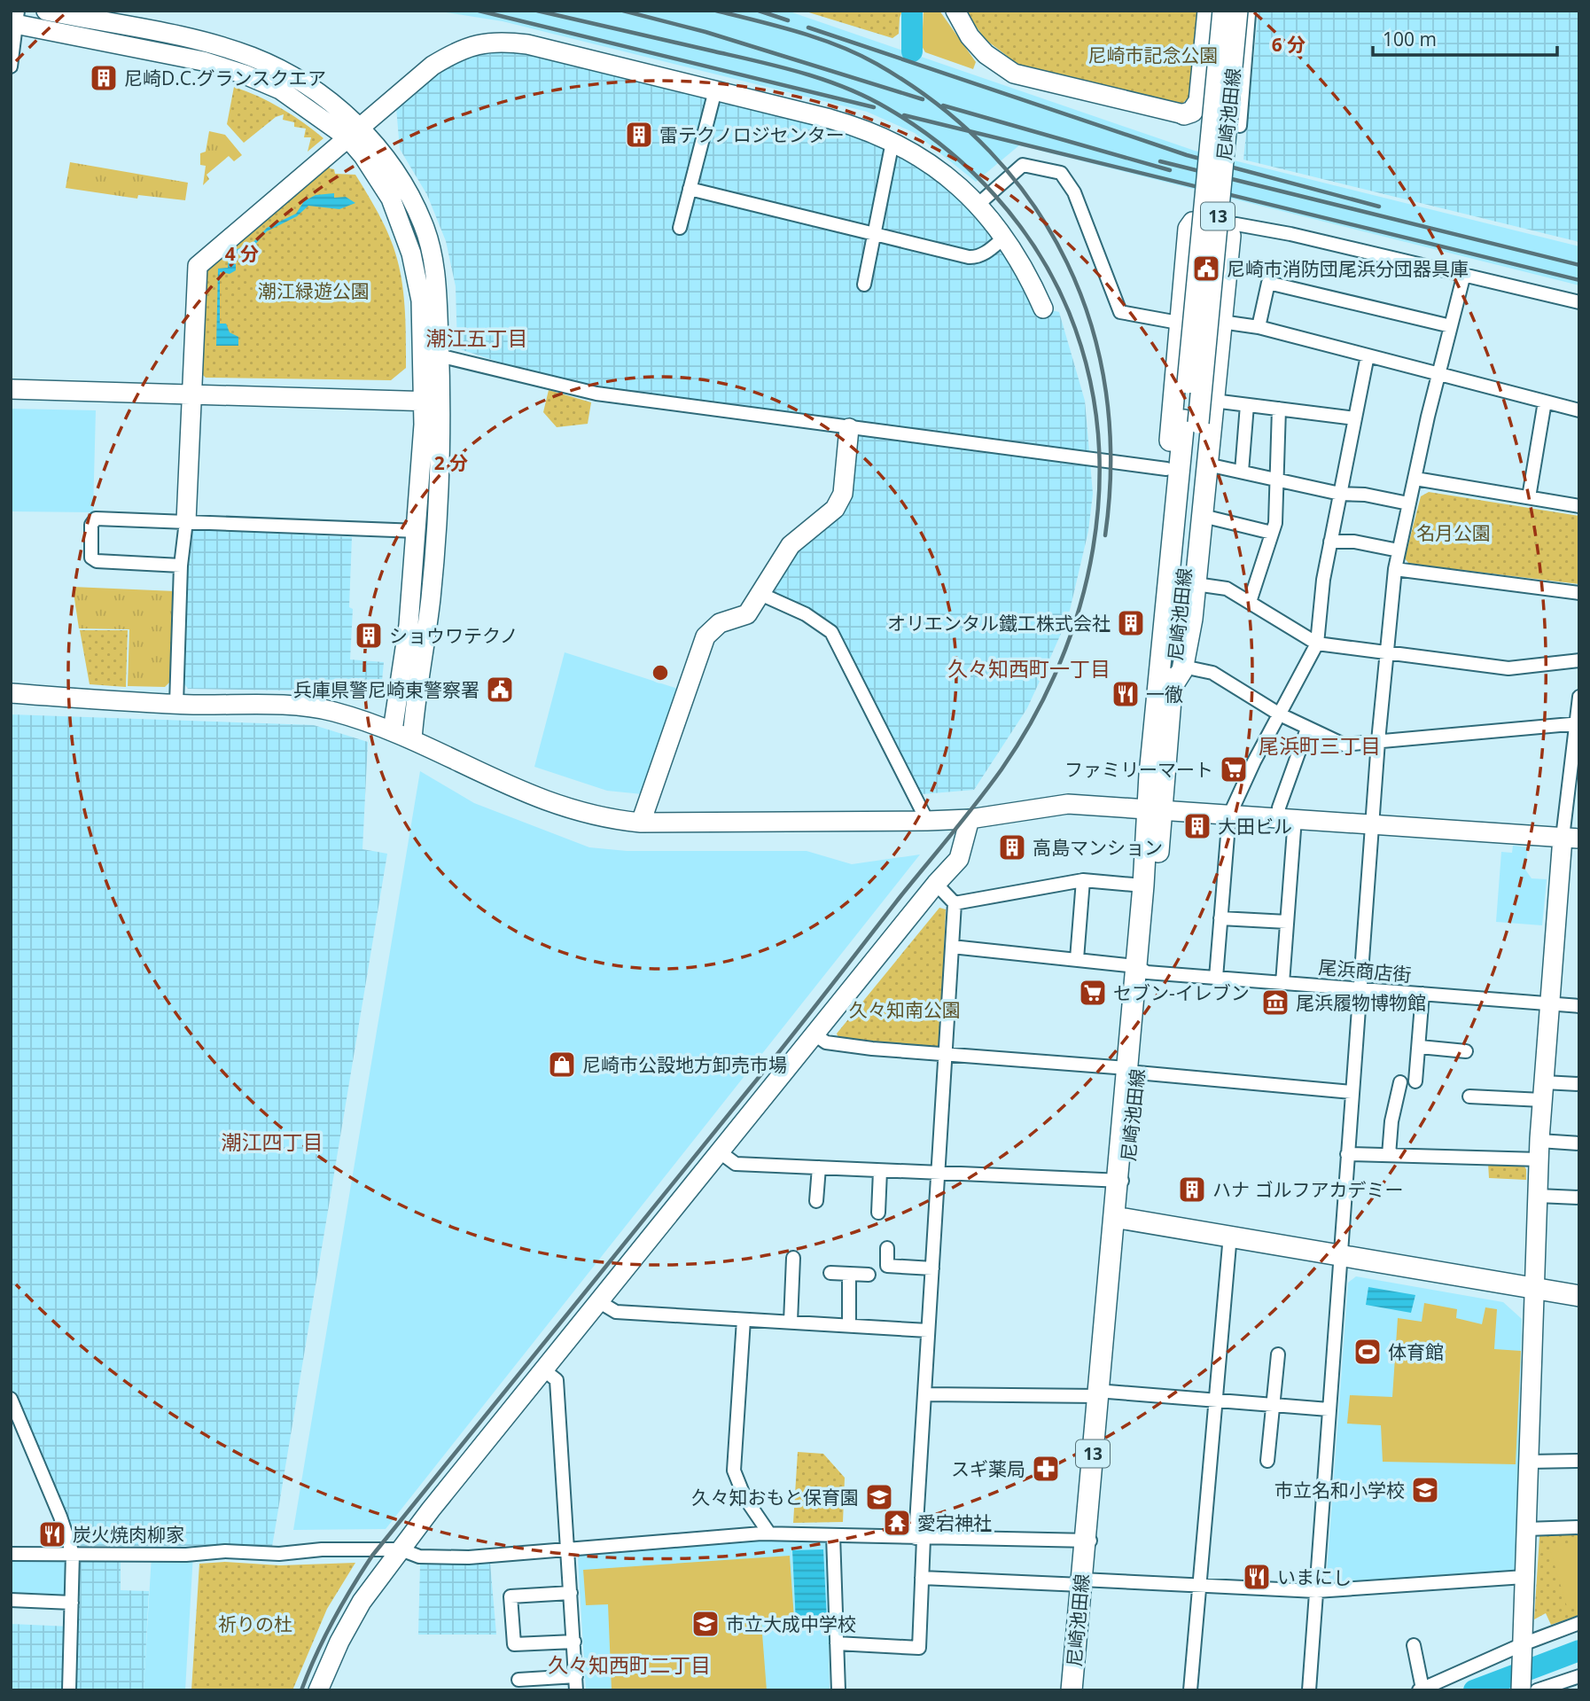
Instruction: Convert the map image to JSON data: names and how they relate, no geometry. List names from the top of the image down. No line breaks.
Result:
{"streets":{"main road":["尼崎池田線","13"],"street":["尾浜商店街"]},"crossings":[["尼崎池田線","尾浜商店街"]],"districts":["潮江五丁目","久々知西町一丁目","尾浜町三丁目","潮江四丁目","久々知西町二丁目"],"parks":["尼崎市記念公園","潮江緑遊公園","名月公園","久々知南公園","祈りの杜"],"places":{"building":["尼崎D.C.グランスクエア","雷テクノロジセンター","オリエンタル鐵工株式会社","ショウワテクノ","大田ビル","高島マンション","ハナ ゴルフアカデミー"],"public building":["尼崎市消防団尾浜分団器具庫","兵庫県警尼崎東警察署"],"restaurant":["一徹","炭火焼肉柳家","いまにし"],"supermarket":["ファミリーマート","セブン-イレブン"],"museum":["尾浜履物博物館"],"shop":["尼崎市公設地方卸売市場"],"sports":["体育館"],"pharmacy":["スギ薬局"],"school or university":["市立名和小学校","久々知おもと保育園","市立大成中学校"],"temple":["愛宕神社"]},"scale_bar":"100 m","rings":["6 分","4 分","2 分"]}
